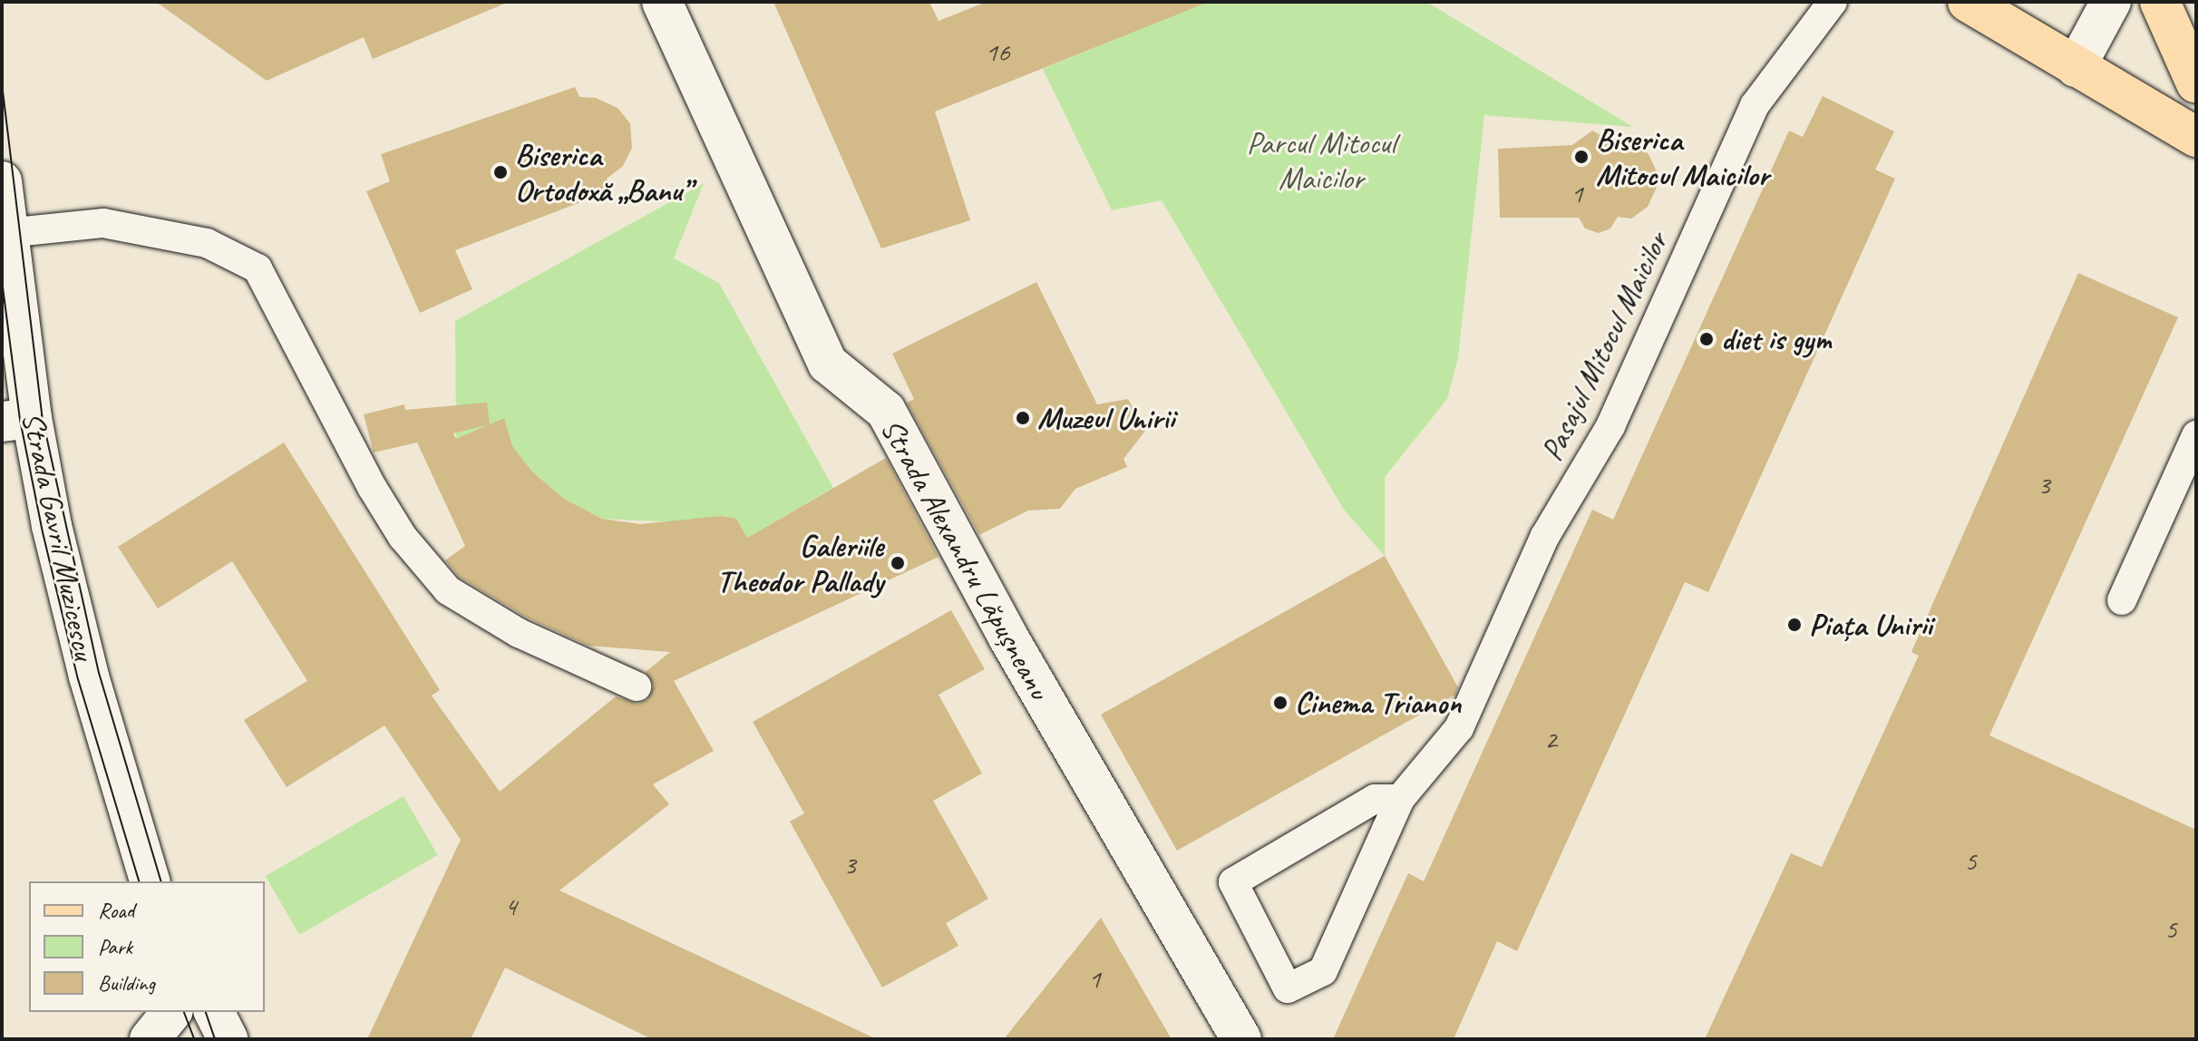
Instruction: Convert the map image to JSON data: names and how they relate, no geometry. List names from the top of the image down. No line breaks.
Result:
{"streets":{"street":["Strada Gavril Muzicescu","Strada Alexandru Lăpușneanu"],"lane":["Pasajul Mitocul Maicilor"]},"parks":["Parcul Mitocul Maicilor"],"places":["Biserica Mitocul Maicilor","Biserica Ortodoxă „Banu”","diet is gym","Muzeul Unirii","Galeriile Theodor Pallady","Piața Unirii","Cinema Trianon"],"house_numbers":["16","1","3","2","5","3","4","5","1"],"legend":["Road","Park","Building"]}
